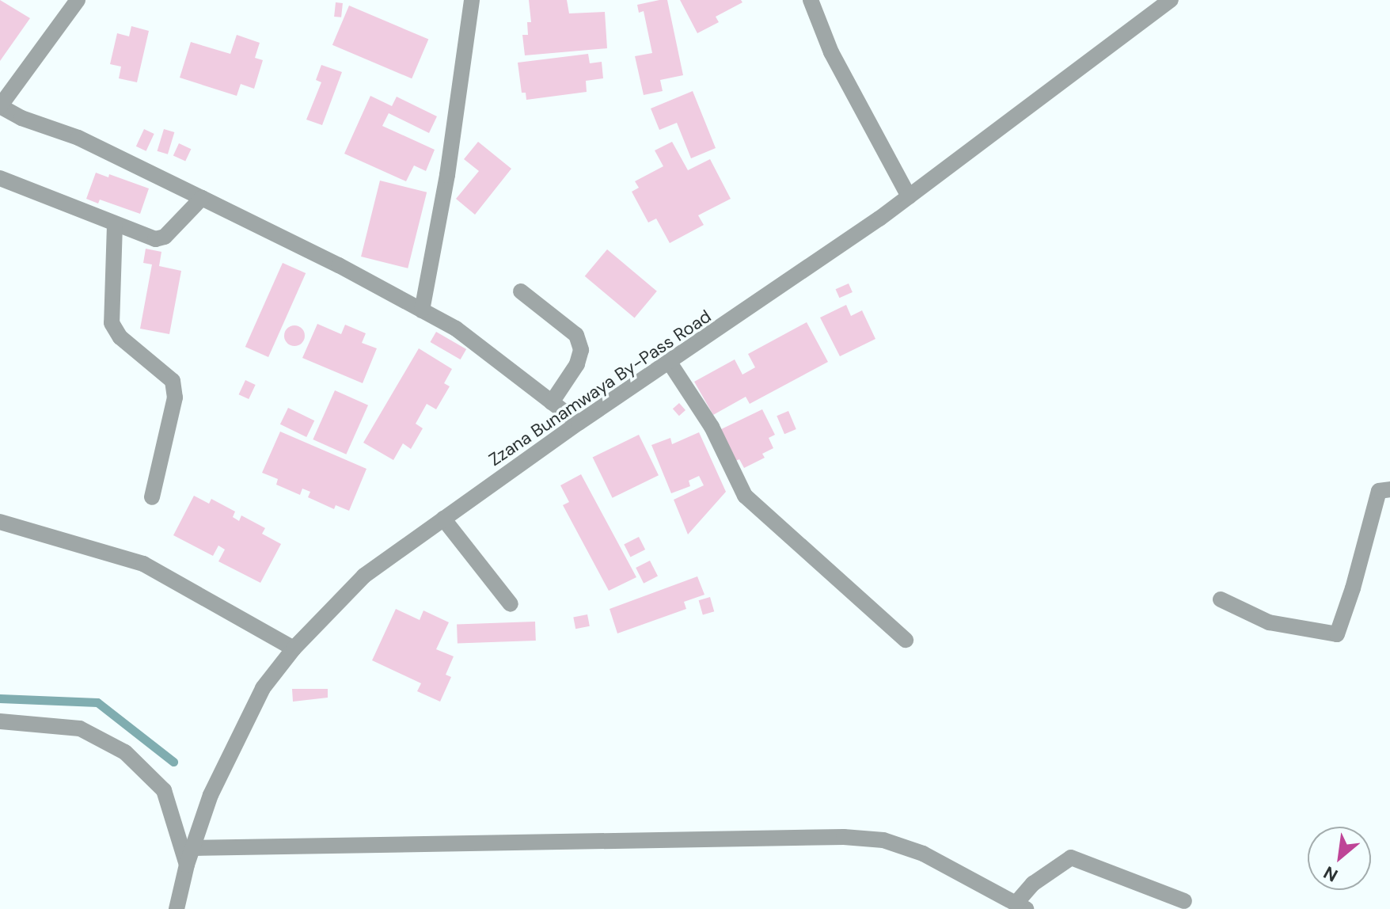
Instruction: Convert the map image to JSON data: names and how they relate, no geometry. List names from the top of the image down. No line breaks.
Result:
{"streets":{"street":["Zzana Bunamwaya By-Pass Road"]},"north":"bottom left"}
